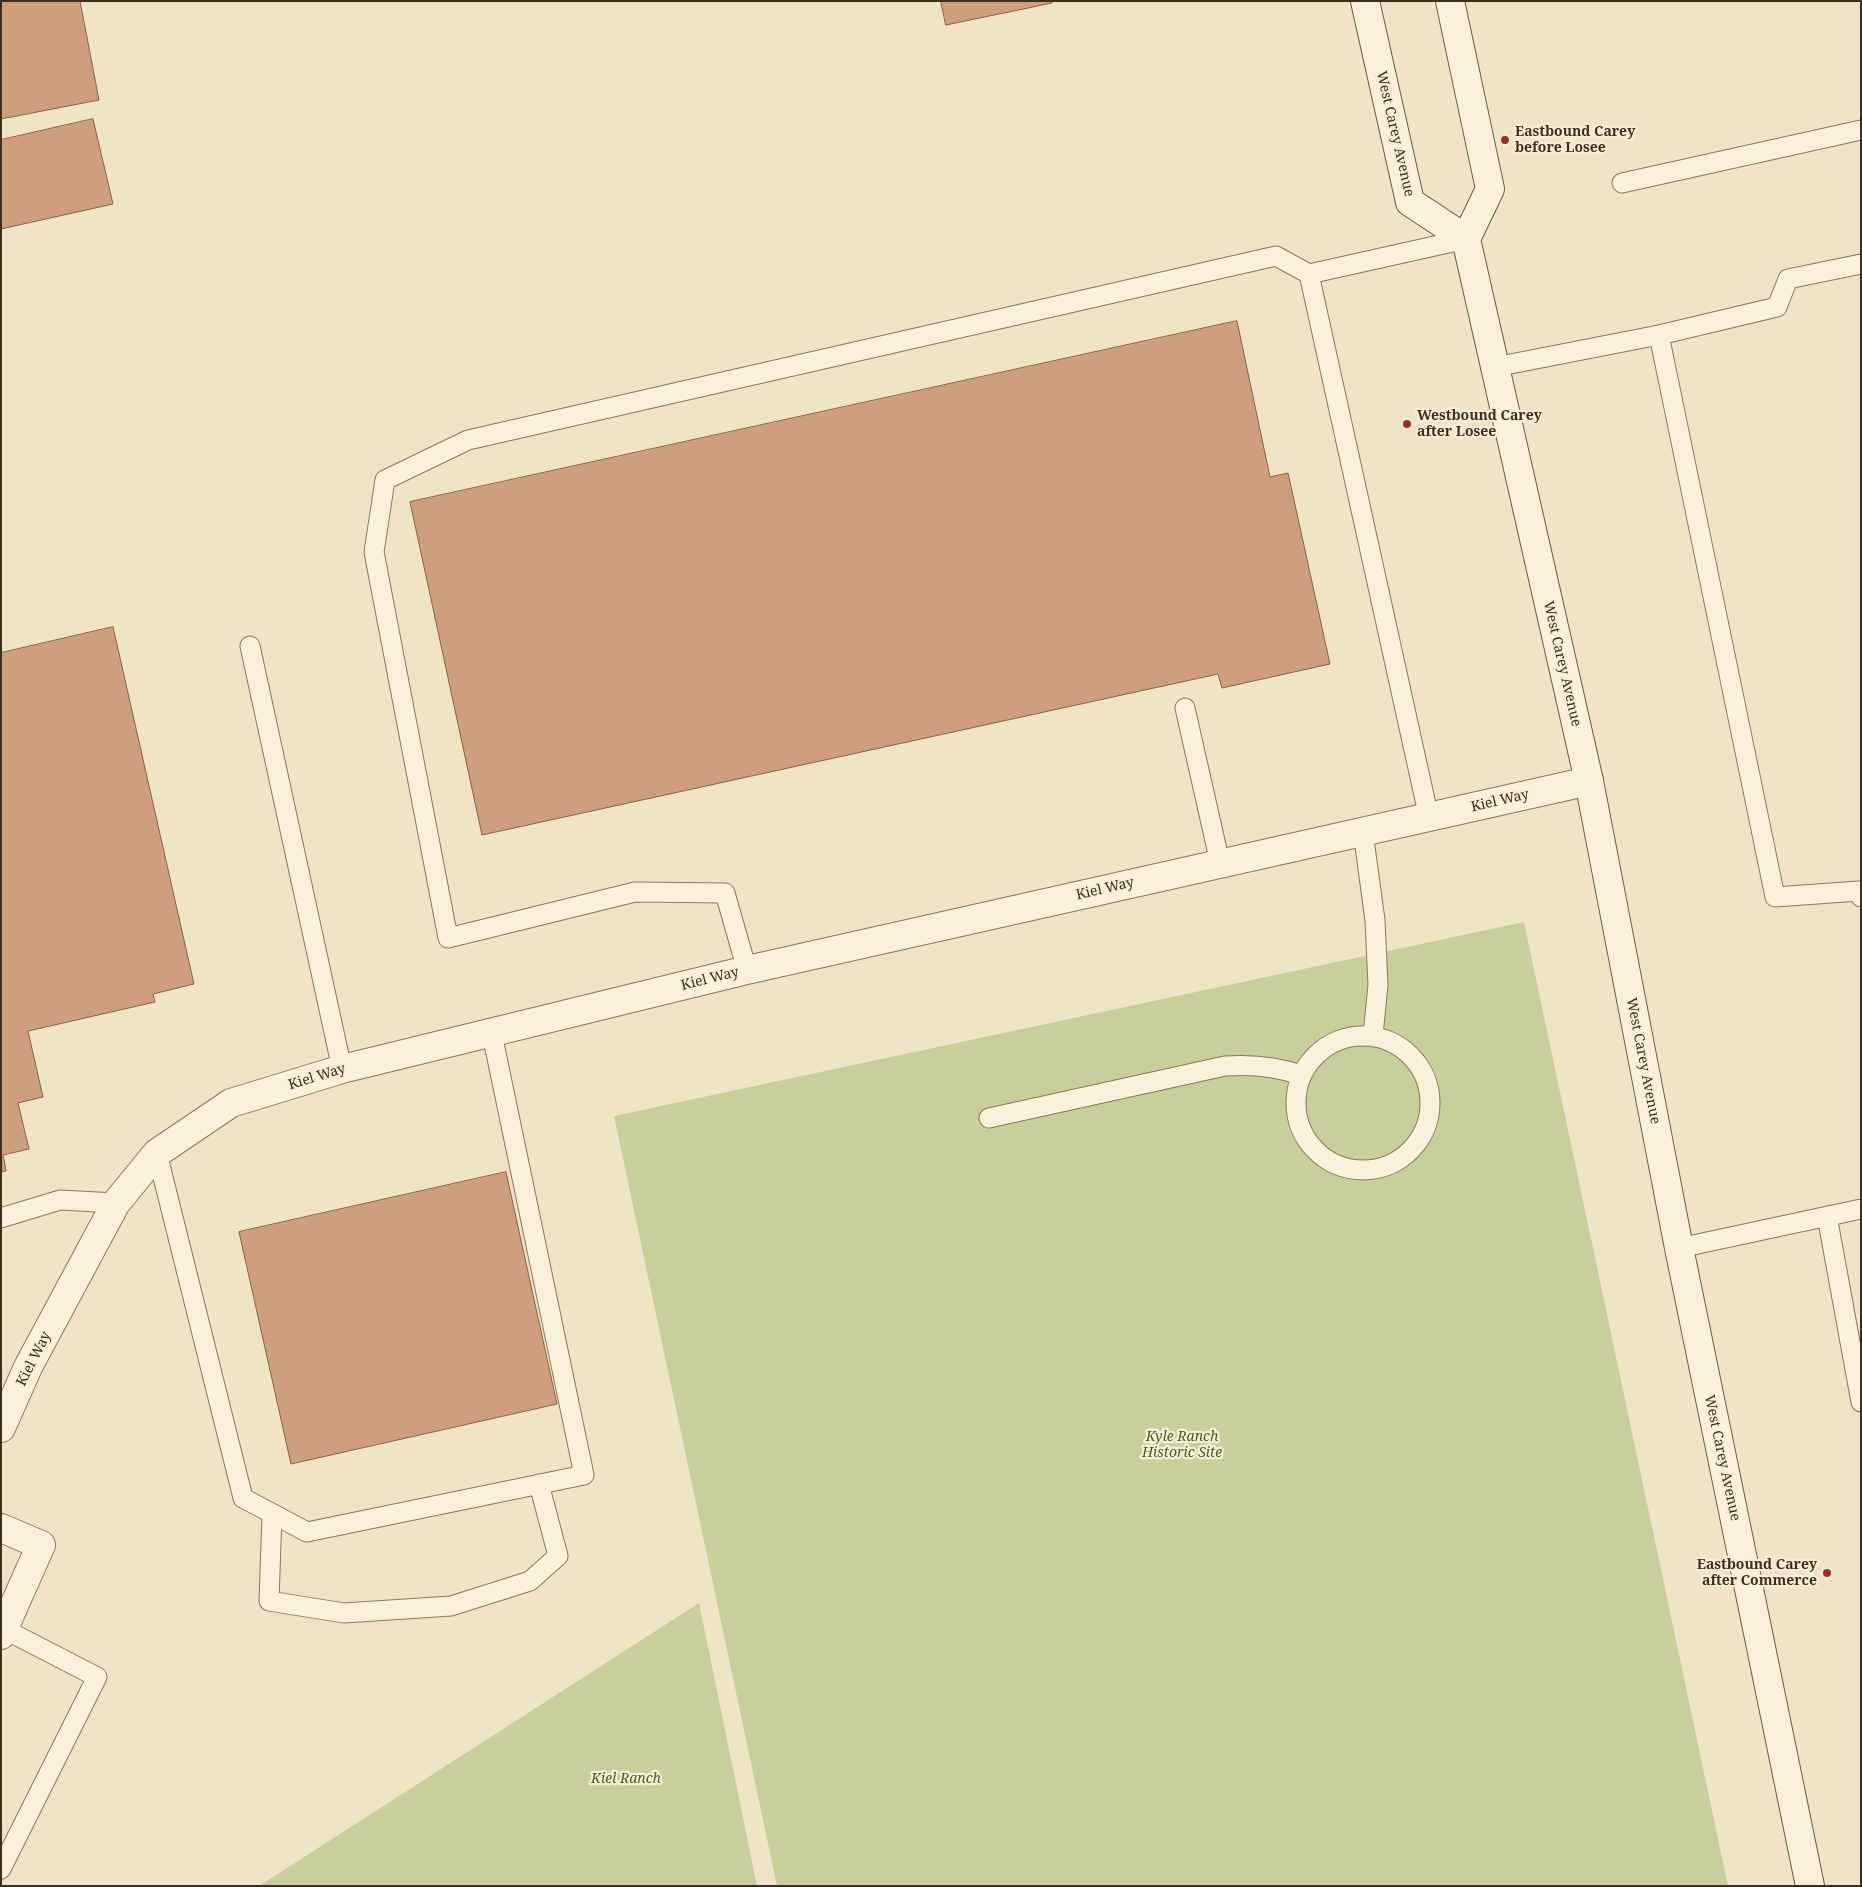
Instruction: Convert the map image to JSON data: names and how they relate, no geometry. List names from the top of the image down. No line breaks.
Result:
{"streets":{"main road":["West Carey Avenue","Kiel Way"]},"crossings":[["West Carey Avenue","Kiel Way"]],"parks":["Kyle Ranch Historic Site","Kiel Ranch"],"places":["Eastbound Carey before Losee","Westbound Carey after Losee","Eastbound Carey after Commerce"]}
